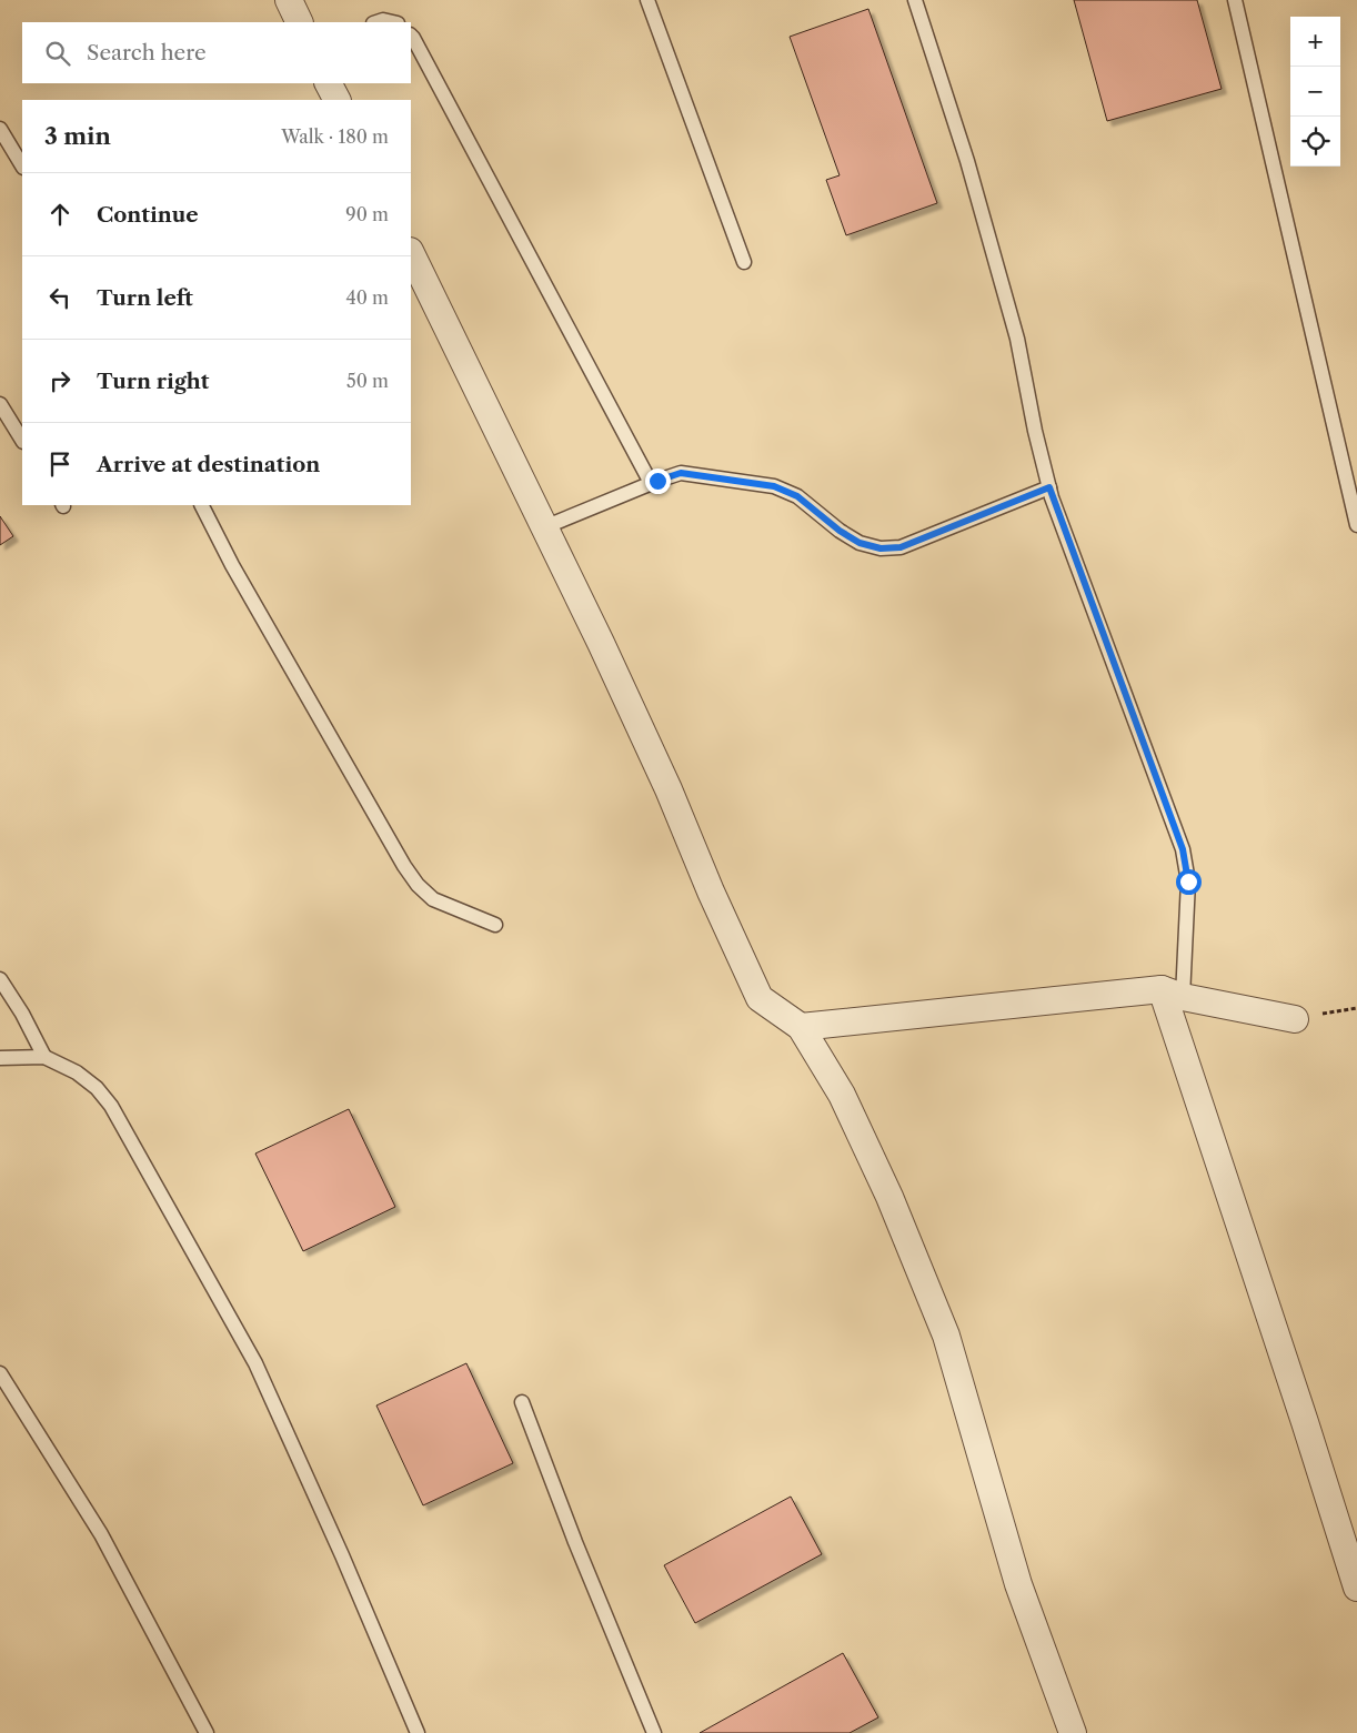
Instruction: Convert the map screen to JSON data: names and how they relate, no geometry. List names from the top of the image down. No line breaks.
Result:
{"page":{"map_buttons":["+","−"],"search":"Search here","heading":["3 min","Walk · 180 m"],"list":[["Continue","90 m"],["Turn left","40 m"],["Turn right","50 m"],"Arrive at destination"]}}
